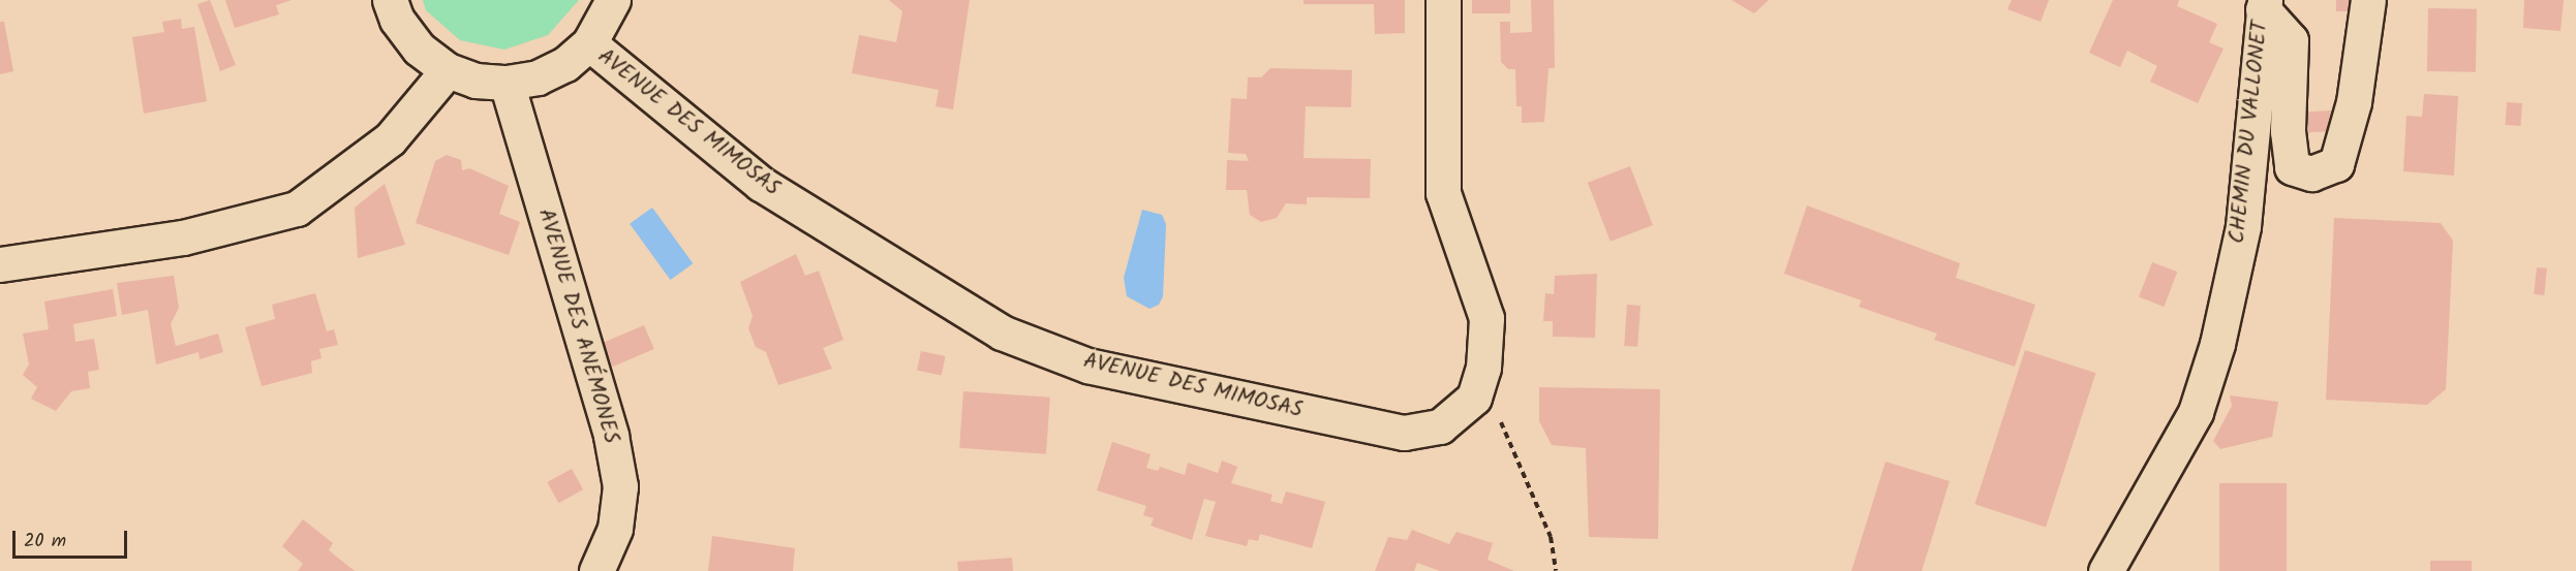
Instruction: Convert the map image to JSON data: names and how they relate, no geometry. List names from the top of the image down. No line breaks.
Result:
{"streets":{"street":["AVENUE DES MIMOSAS","CHEMIN DU VALLONET","AVENUE DES ANÉMONES"]},"scale_bar":"20 m"}
